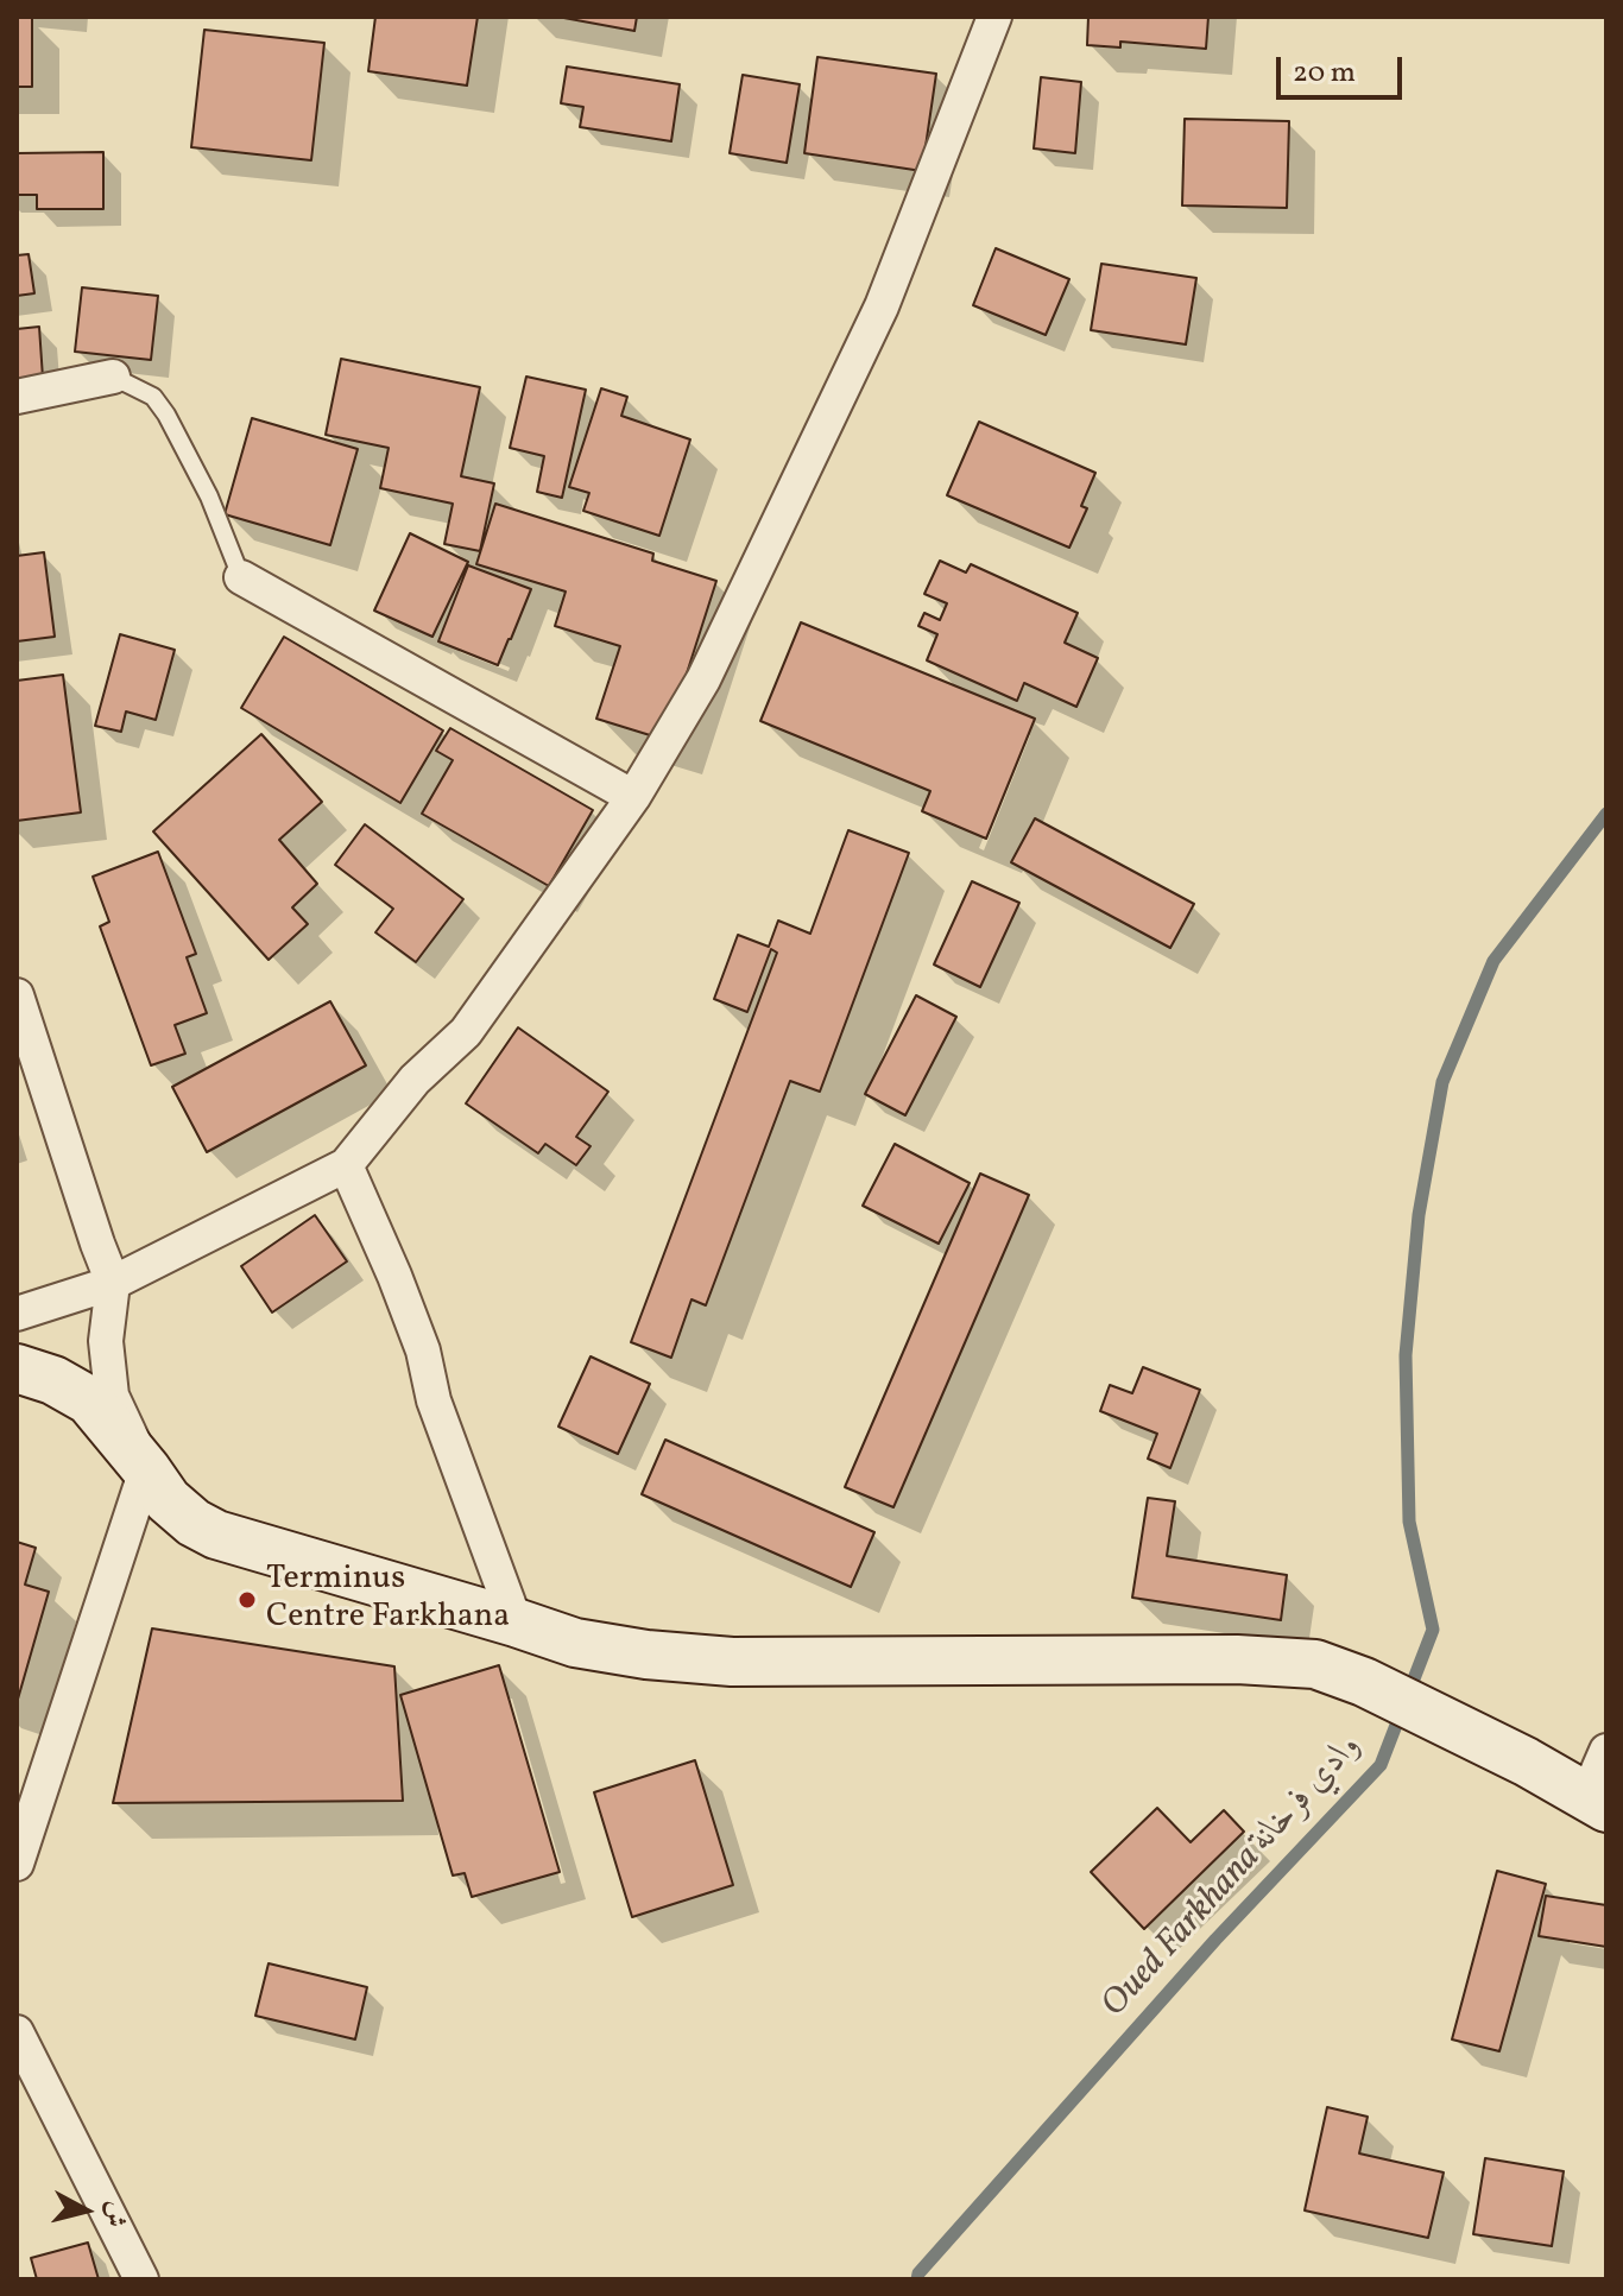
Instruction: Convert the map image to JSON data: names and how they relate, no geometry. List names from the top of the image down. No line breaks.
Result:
{"water":["Oued Farkhana وادي فرخانة"],"places":["Terminus Centre Farkhana"],"scale_bar":"20 m","north":"right"}
